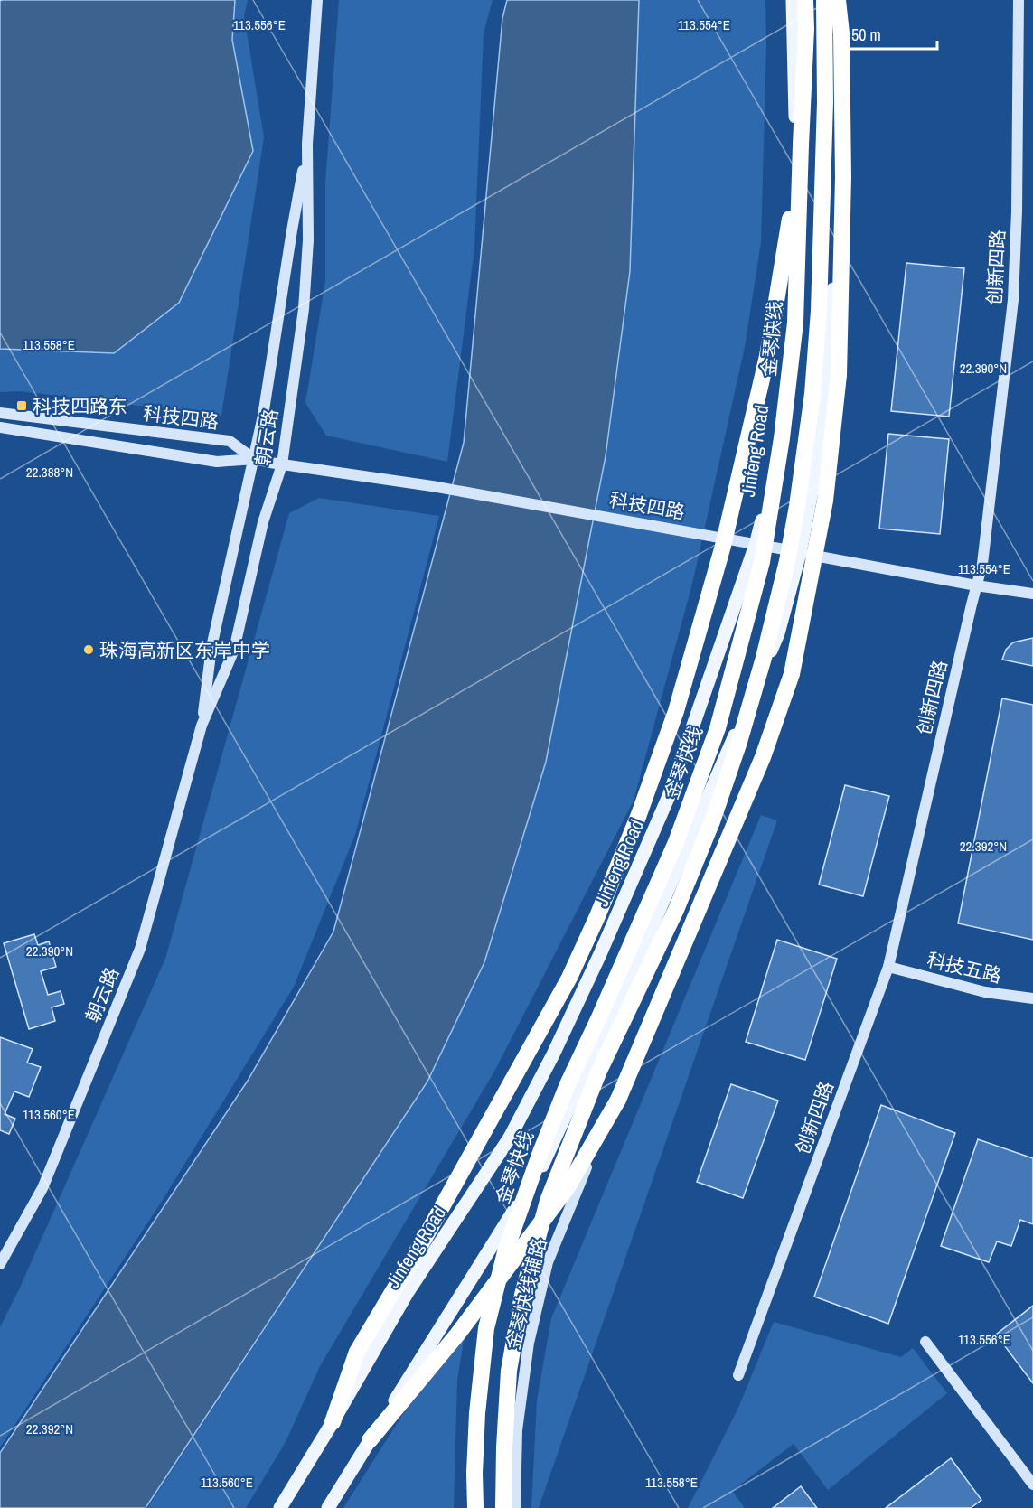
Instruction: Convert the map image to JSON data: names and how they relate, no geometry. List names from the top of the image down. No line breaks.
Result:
{"streets":{"highway":["金琴快线"],"main road":["Jinfeng Road"],"street":["创新四路","科技四路","朝云路","科技五路","金琴快线辅路"]},"crossings":[["创新四路","科技四路"],["创新四路","科技五路"],["科技四路","朝云路"],["科技四路","Jinfeng Road"]],"places":{"transit":["科技四路东"],"other":["珠海高新区东岸中学"]},"scale_bar":"50 m","coordinates":["113.554°E","113.556°E","113.558°E","22.390°N","22.388°N","22.392°N","113.560°E"]}
